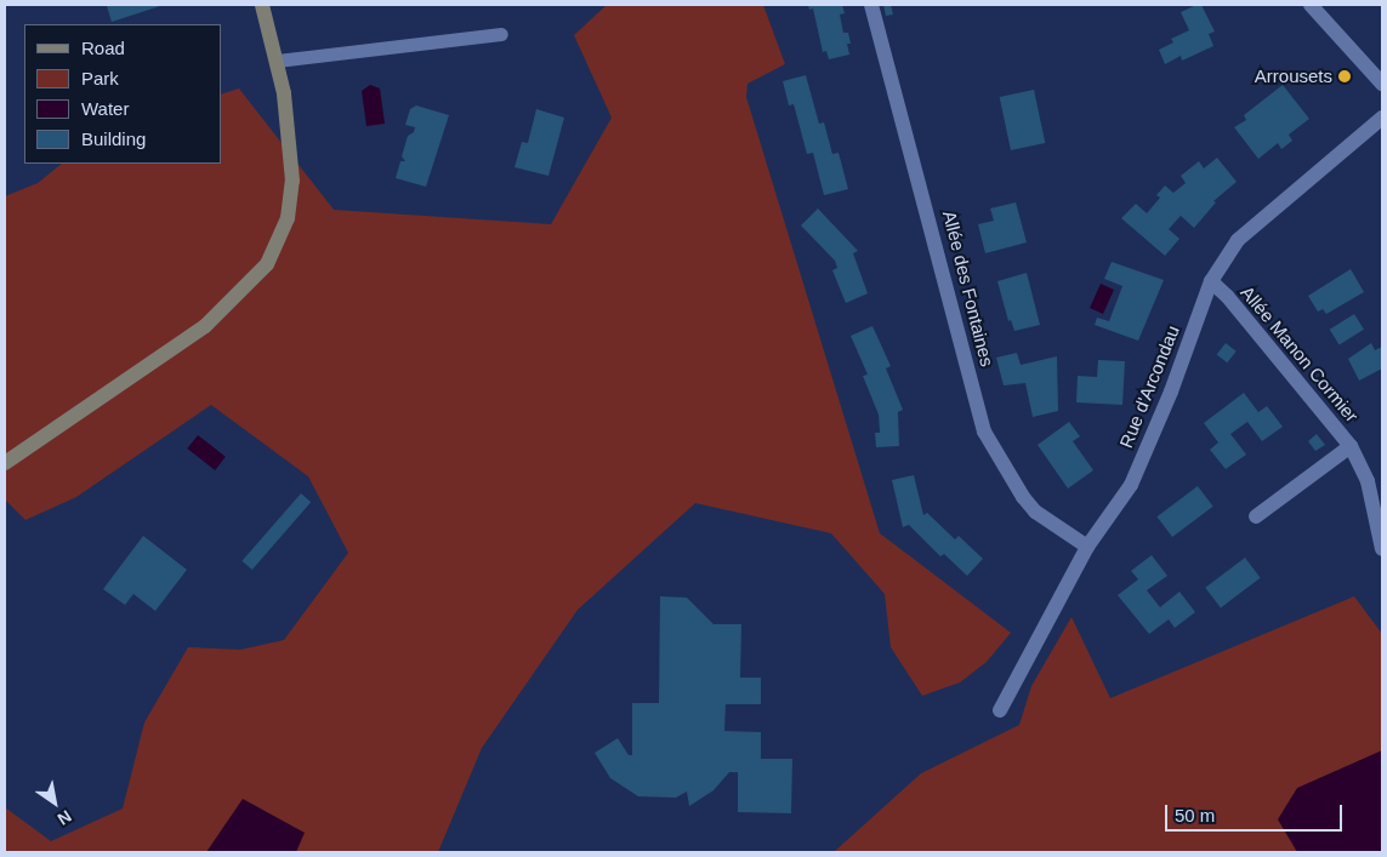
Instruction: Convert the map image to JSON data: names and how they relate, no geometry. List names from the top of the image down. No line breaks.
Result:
{"streets":{"street":["Allée des Fontaines","Allée Manon Cormier","Rue d'Arcondau"]},"crossings":[["Allée des Fontaines","Rue d'Arcondau"],["Allée Manon Cormier","Rue d'Arcondau"]],"places":["Arrousets"],"legend":["Road","Park","Water","Building"],"scale_bar":"50 m","north":"bottom right"}
